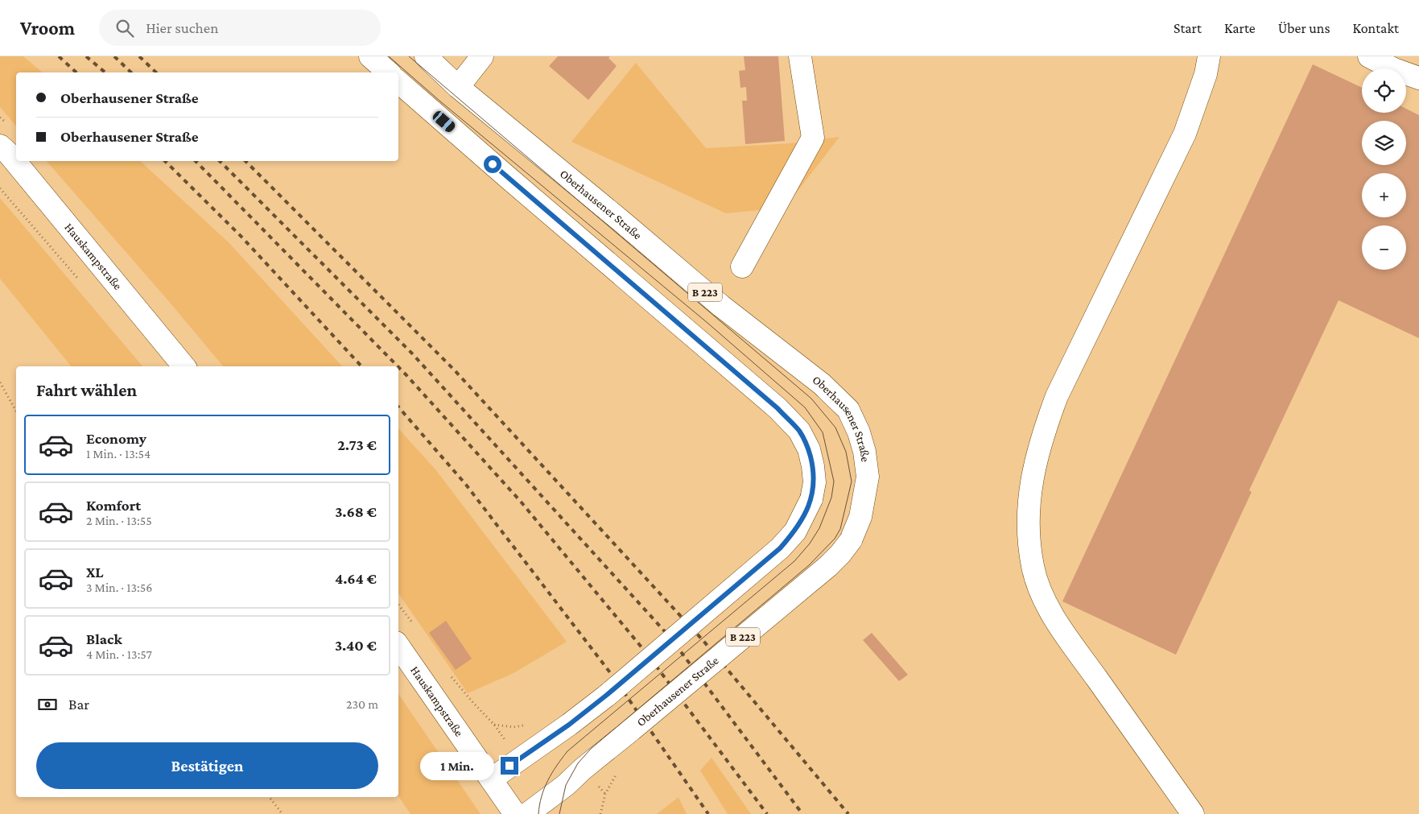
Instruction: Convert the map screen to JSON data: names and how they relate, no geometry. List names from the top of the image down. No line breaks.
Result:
{"streets":{"main road":["Oberhausener Straße","Hauskampstraße","B 223"]},"page":{"header":"Vroom","search":"Hier suchen","nav":["Start","Karte","Über uns","Kontakt"],"map_buttons":["+","−"],"banner":["Oberhausener Straße","Oberhausener Straße"],"heading":"Fahrt wählen","list":[{"name":"Economy","note":"1 Min. · 13:54","value":"2.73 €"},{"name":"Komfort","note":"2 Min. · 13:55","value":"3.68 €"},{"name":"XL","note":"3 Min. · 13:56","value":"4.64 €"},{"name":"Black","note":"4 Min. · 13:57","value":"3.40 €"}],"pay":["Bar","230 m"],"buttons":"Bestätigen","bubble":"1 Min."}}
